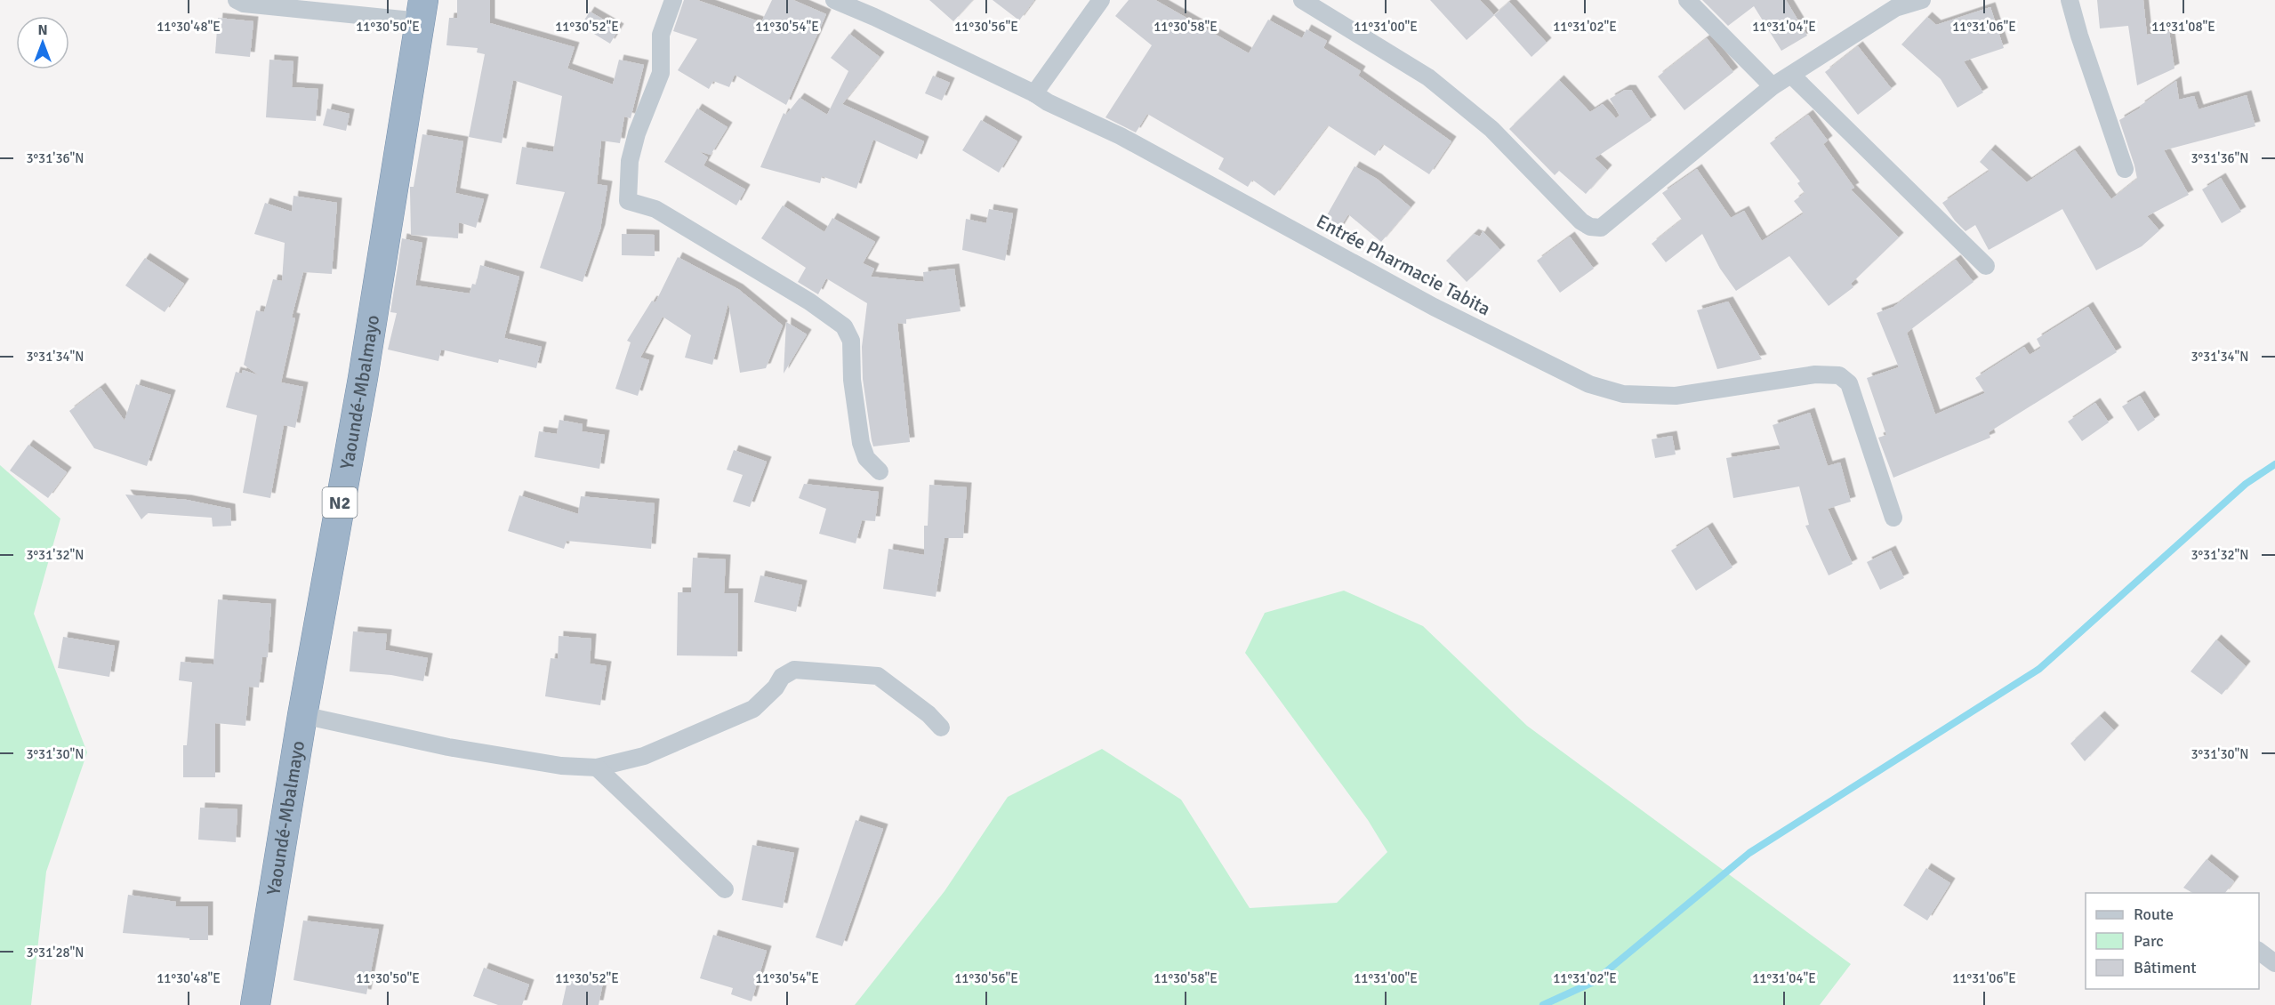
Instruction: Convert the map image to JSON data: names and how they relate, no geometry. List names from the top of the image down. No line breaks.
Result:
{"streets":{"highway":["Yaoundé-Mbalmayo","N2"],"street":["Entrée Pharmacie Tabita"]},"legend":["Route","Parc","Bâtiment"],"north":"top","coordinates":["11°30'48\"E","11°30'50\"E","11°30'52\"E","11°30'54\"E","11°30'56\"E","11°30'58\"E","11°31'00\"E","11°31'02\"E","11°31'04\"E","11°31'06\"E","11°31'08\"E","3°31'36\"N","3°31'34\"N","3°31'32\"N","3°31'30\"N","3°31'28\"N"]}
